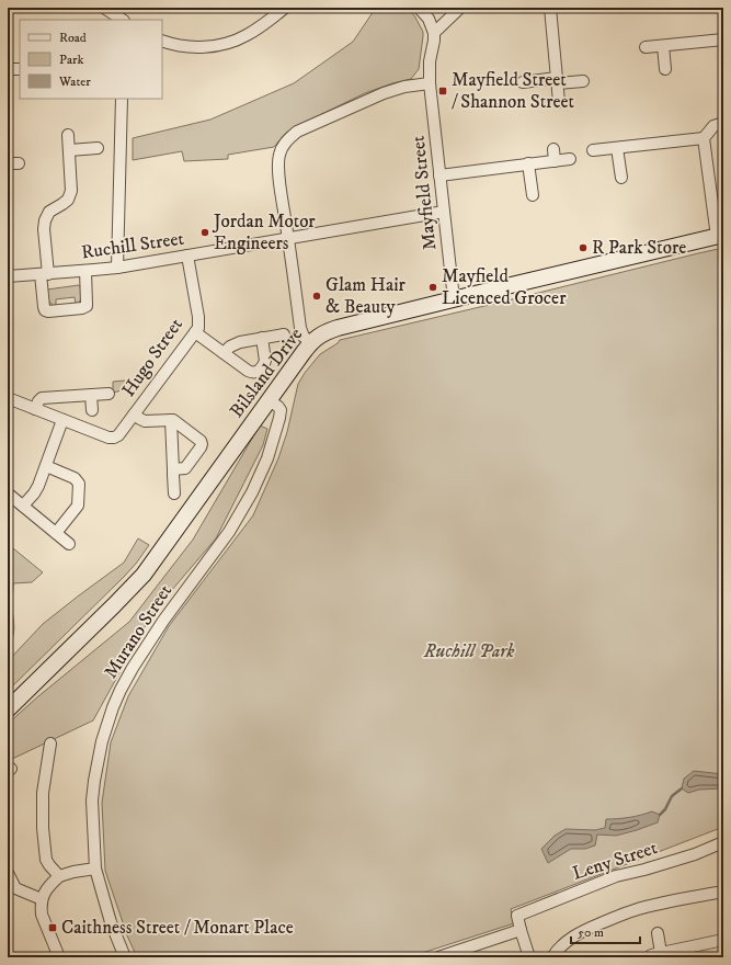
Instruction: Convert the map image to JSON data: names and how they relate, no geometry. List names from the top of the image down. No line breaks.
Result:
{"streets":{"main road":["Bilsland Drive"],"street":["Mayfield Street","Ruchill Street","Hugo Street","Murano Street","Leny Street"]},"crossings":[["Mayfield Street","Ruchill Street"],["Mayfield Street","Bilsland Drive"],["Ruchill Street","Hugo Street"],["Bilsland Drive","Murano Street"]],"parks":["Ruchill Park"],"places":{"transit":["Mayfield Street / Shannon Street","Caithness Street / Monart Place"],"other":["Jordan Motor Engineers","R Park Store","Mayfield Licenced Grocer","Glam Hair & Beauty"]},"legend":["Road","Park","Water"],"scale_bar":"50 m"}
